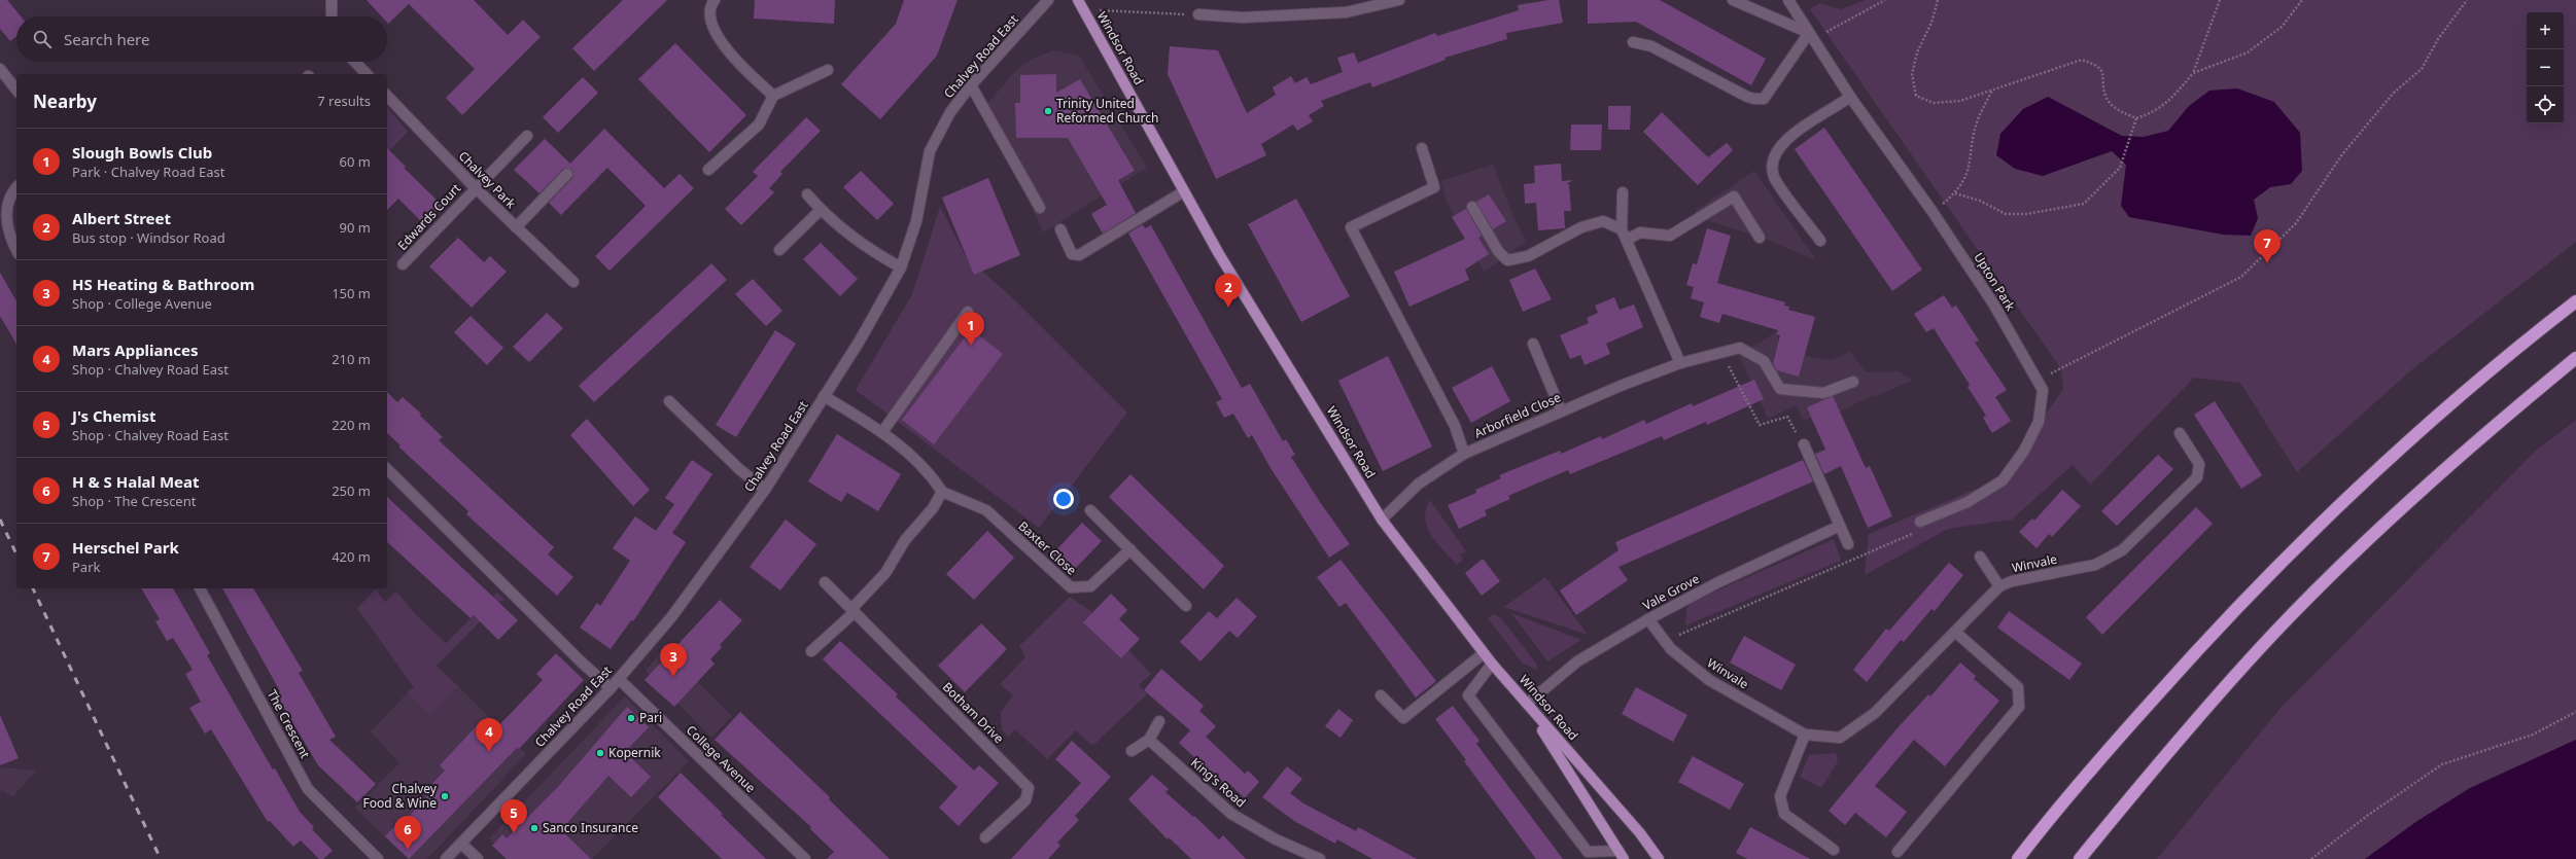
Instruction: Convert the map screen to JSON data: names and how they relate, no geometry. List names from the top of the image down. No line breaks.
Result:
{"streets":{"main road":["Windsor Road"],"street":["Chalvey Road East","Chalvey Park","Edwards Court","Upton Park","Arborfield Close","Baxter Close","Winvale","Vale Grove","Botham Drive","The Crescent","College Avenue","King's Road"]},"crossings":[["Windsor Road","Arborfield Close"],["Windsor Road","Vale Grove"],["Chalvey Road East","College Avenue"],["Chalvey Park","Edwards Court"],["Winvale","Vale Grove"]],"places":["Trinity United Reformed Church","Pari","Kopernik","Chalvey Food & Wine","Sanco Insurance"],"page":{"map_buttons":["+","−"],"search":"Search here","heading":["Nearby","7 results"],"list":[{"mark":"1","name":"Slough Bowls Club","note":"Park · Chalvey Road East","value":"60 m"},{"mark":"2","name":"Albert Street","note":"Bus stop · Windsor Road","value":"90 m"},{"mark":"3","name":"HS Heating & Bathroom","note":"Shop · College Avenue","value":"150 m"},{"mark":"4","name":"Mars Appliances","note":"Shop · Chalvey Road East","value":"210 m"},{"mark":"5","name":"J's Chemist","note":"Shop · Chalvey Road East","value":"220 m"},{"mark":"6","name":"H & S Halal Meat","note":"Shop · The Crescent","value":"250 m"},{"mark":"7","name":"Herschel Park","note":"Park","value":"420 m"}],"pins":["7","2","1","3","4","5","6"]}}
